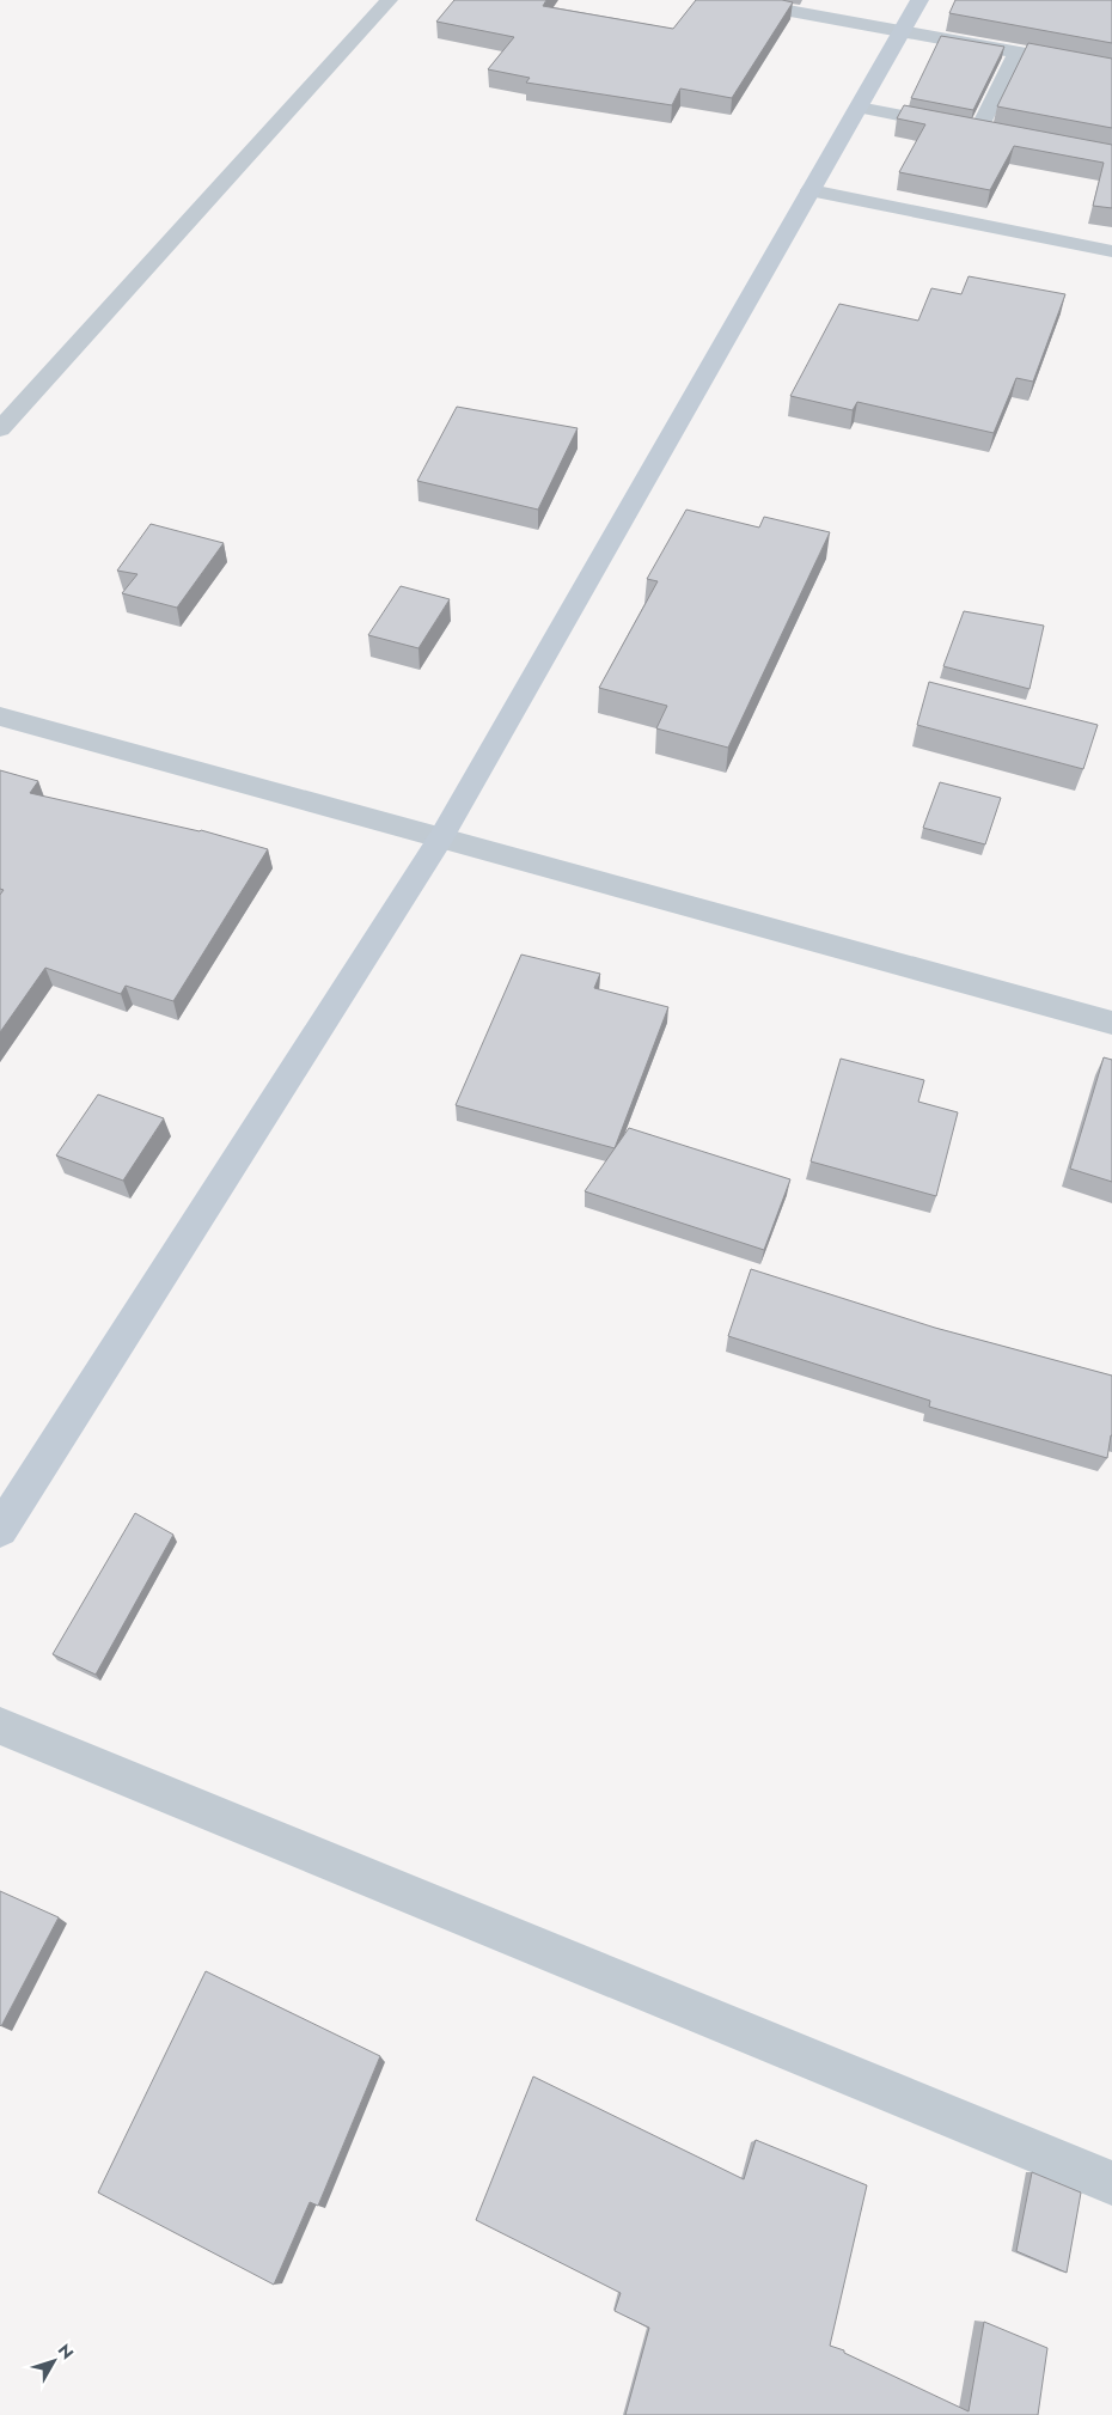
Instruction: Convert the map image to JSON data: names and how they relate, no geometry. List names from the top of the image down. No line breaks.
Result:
{"north":"top right"}
